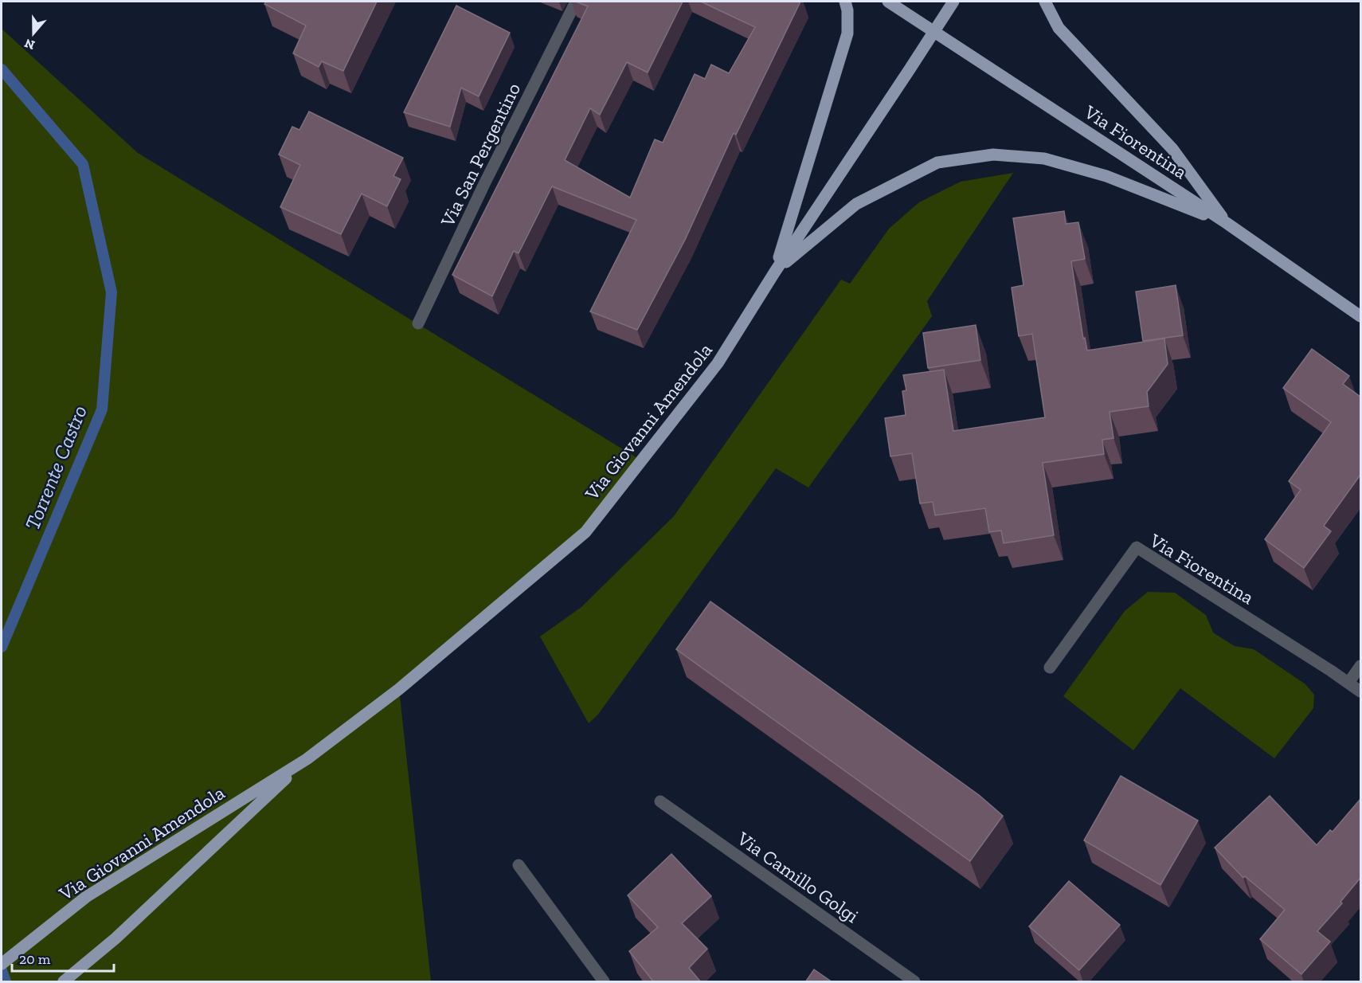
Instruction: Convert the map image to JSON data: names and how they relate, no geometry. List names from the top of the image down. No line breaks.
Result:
{"streets":{"main road":["Via Fiorentina","Via Giovanni Amendola"],"street":["Via San Pergentino","Via Camillo Golgi"]},"crossings":[["Via Fiorentina","Via Giovanni Amendola"]],"water":["Torrente Castro"],"scale_bar":"20 m","north":"bottom"}
